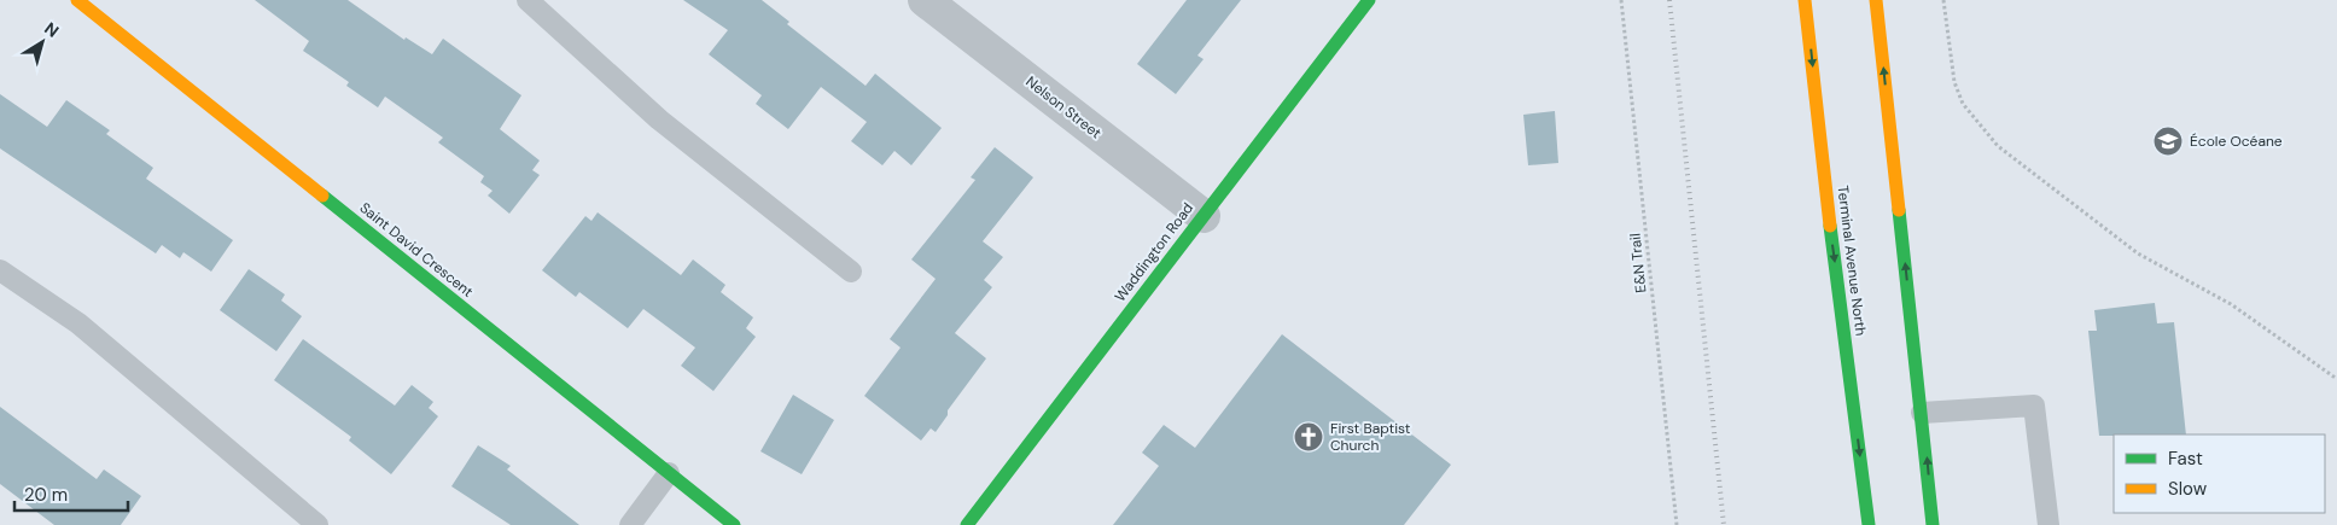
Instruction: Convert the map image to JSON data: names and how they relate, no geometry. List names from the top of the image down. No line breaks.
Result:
{"streets":{"street":["Nelson Street","Saint David Crescent","Waddington Road","Terminal Avenue North"],"path":["E&N Trail"]},"crossings":[["Nelson Street","Waddington Road"]],"places":{"school or university":["École Océane"],"church":["First Baptist Church"]},"legend":["Fast","Slow"],"scale_bar":"20 m","north":"top right"}
